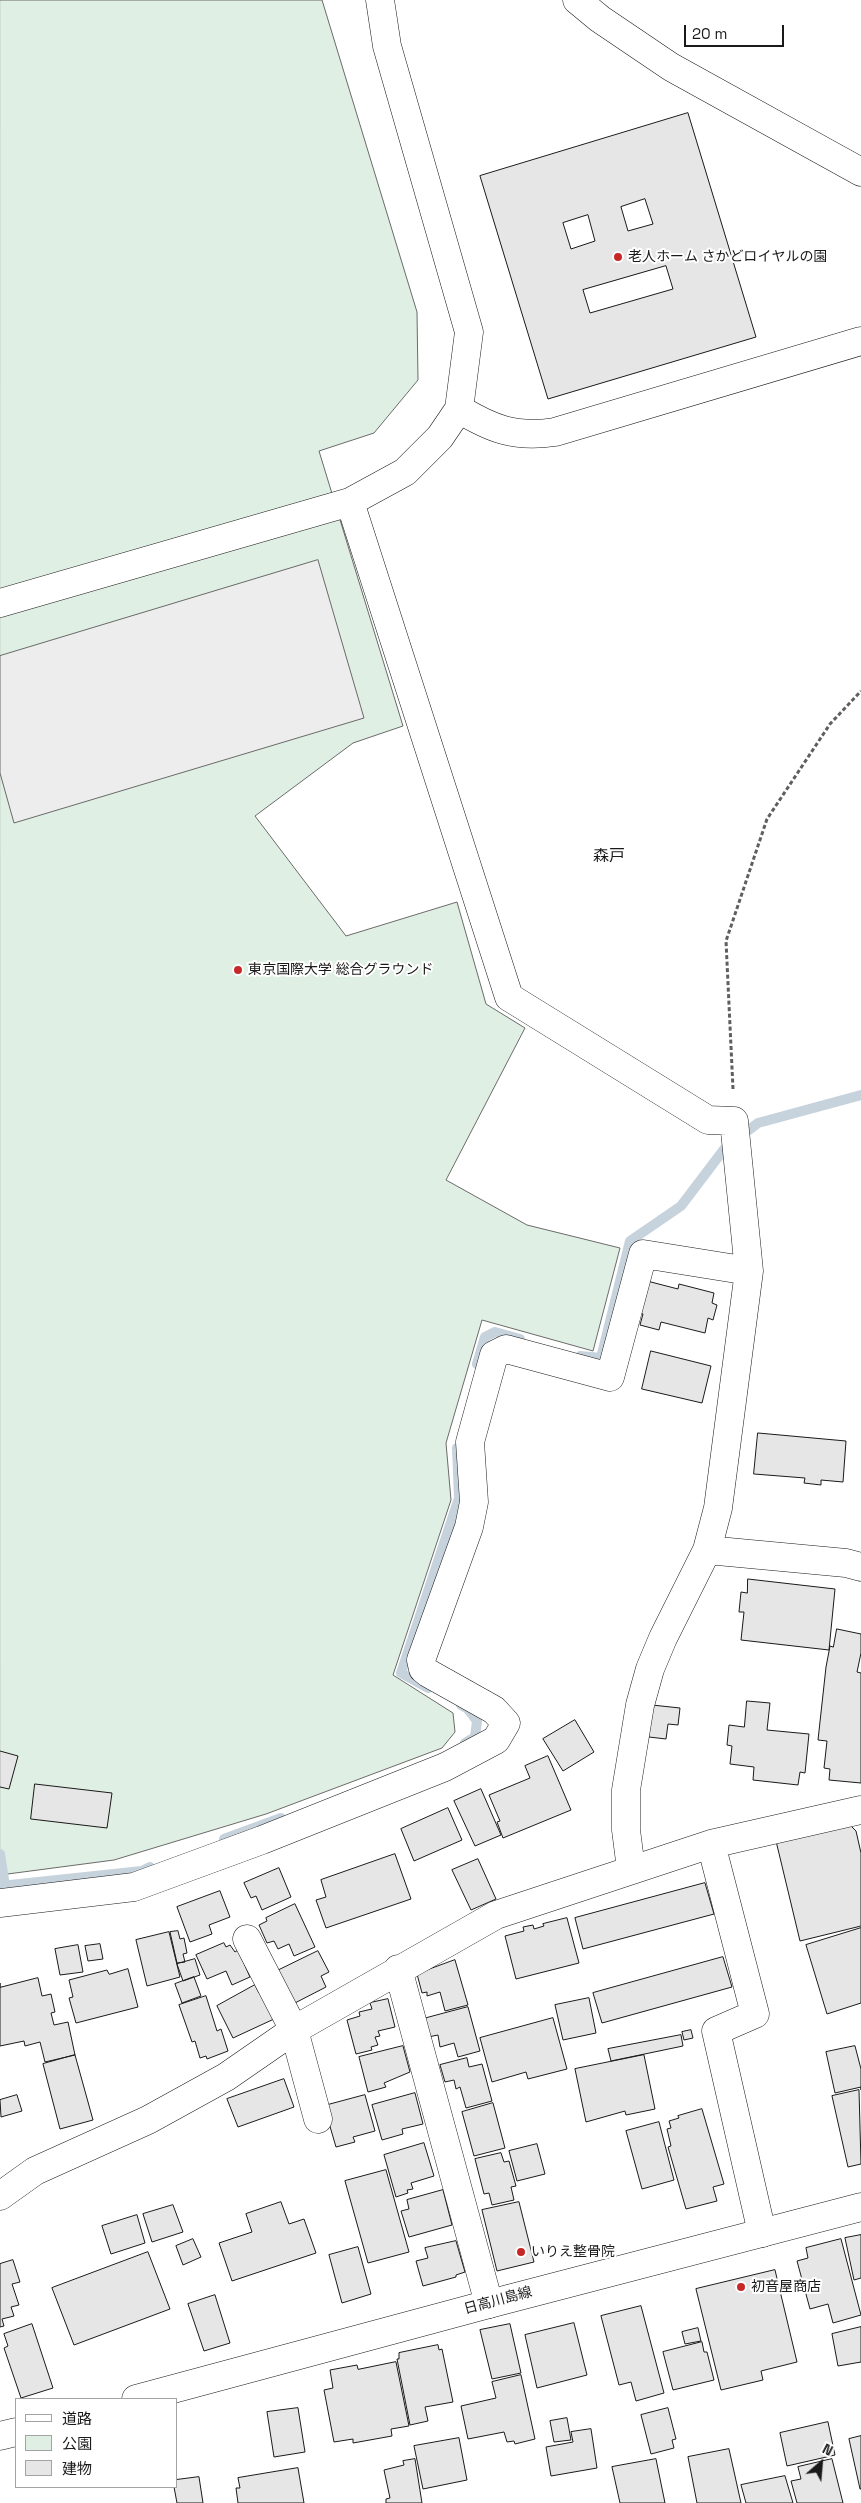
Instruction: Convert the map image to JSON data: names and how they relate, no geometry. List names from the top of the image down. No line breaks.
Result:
{"streets":{"street":["日高川島線"]},"districts":["森戸"],"places":["老人ホーム さかどロイヤルの園","東京国際大学 総合グラウンド","いりえ整骨院","初音屋商店"],"legend":["道路","公園","建物"],"scale_bar":"20 m","north":"top right"}
